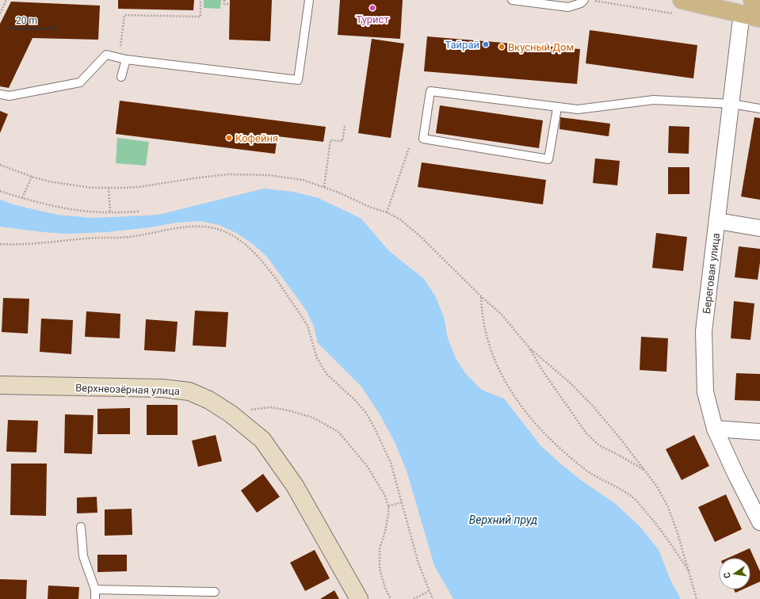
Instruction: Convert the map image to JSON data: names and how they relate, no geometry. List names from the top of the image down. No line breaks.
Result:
{"streets":{"street":["Береговая улица","Верхнеозёрная улица"]},"water":["Верхний пруд"],"places":["Турист","Тайрай","Вкусный Дом","Кофейня"],"scale_bar":"20 m","north":"left"}
